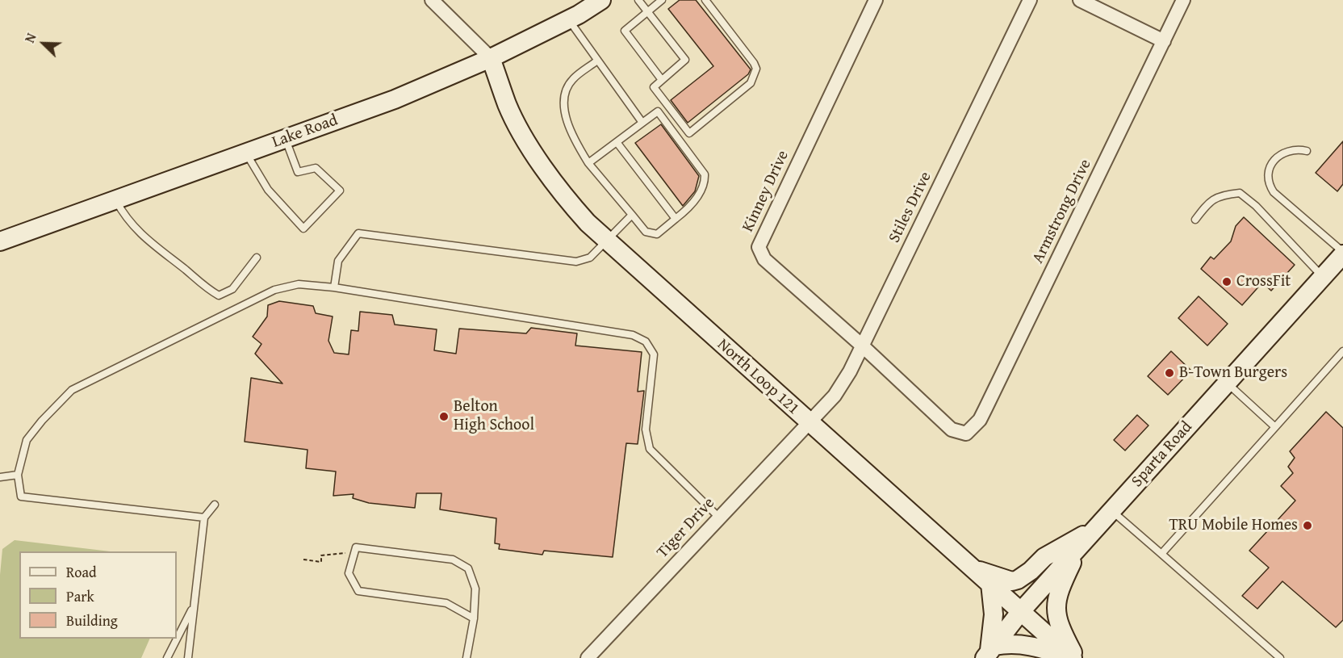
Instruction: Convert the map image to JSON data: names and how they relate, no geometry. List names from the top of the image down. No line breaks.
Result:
{"streets":{"main road":["Lake Road","North Loop 121","Sparta Road"],"street":["Kinney Drive","Stiles Drive","Armstrong Drive","Tiger Drive"]},"crossings":[["Lake Road","North Loop 121"],["Kinney Drive","Stiles Drive"],["Kinney Drive","Armstrong Drive"],["Stiles Drive","North Loop 121"],["Stiles Drive","Tiger Drive"],["North Loop 121","Sparta Road"],["North Loop 121","Tiger Drive"]],"places":["CrossFit","B-Town Burgers","Belton High School","TRU Mobile Homes"],"legend":["Road","Park","Building"],"north":"top left"}
